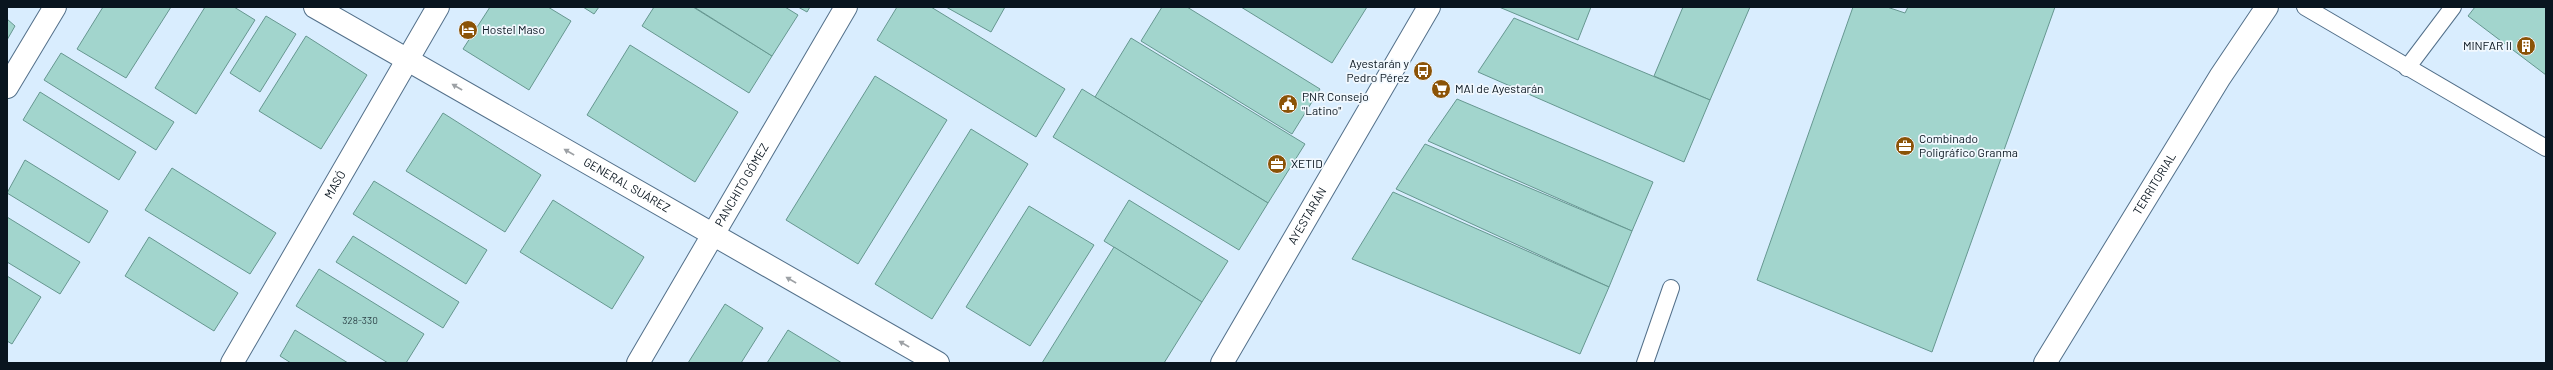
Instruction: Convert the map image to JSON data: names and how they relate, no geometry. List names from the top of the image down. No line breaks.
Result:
{"streets":{"street":["TERRITORIAL","MASÓ","GENERAL SUÁREZ","PANCHITO GÓMEZ","AYESTARÁN"]},"crossings":[["MASÓ","GENERAL SUÁREZ"],["GENERAL SUÁREZ","PANCHITO GÓMEZ"]],"one_way":["GENERAL SUÁREZ"],"places":{"hotel":["Hostel Maso"],"building":["MINFAR II"],"bus stop":["Ayestarán y Pedro Pérez"],"supermarket":["MAI de Ayestarán"],"public building":["PNR Consejo \"Latino\""],"office":["Combinado Poligráfico Granma","XETID"]},"house_numbers":["328-330"]}
